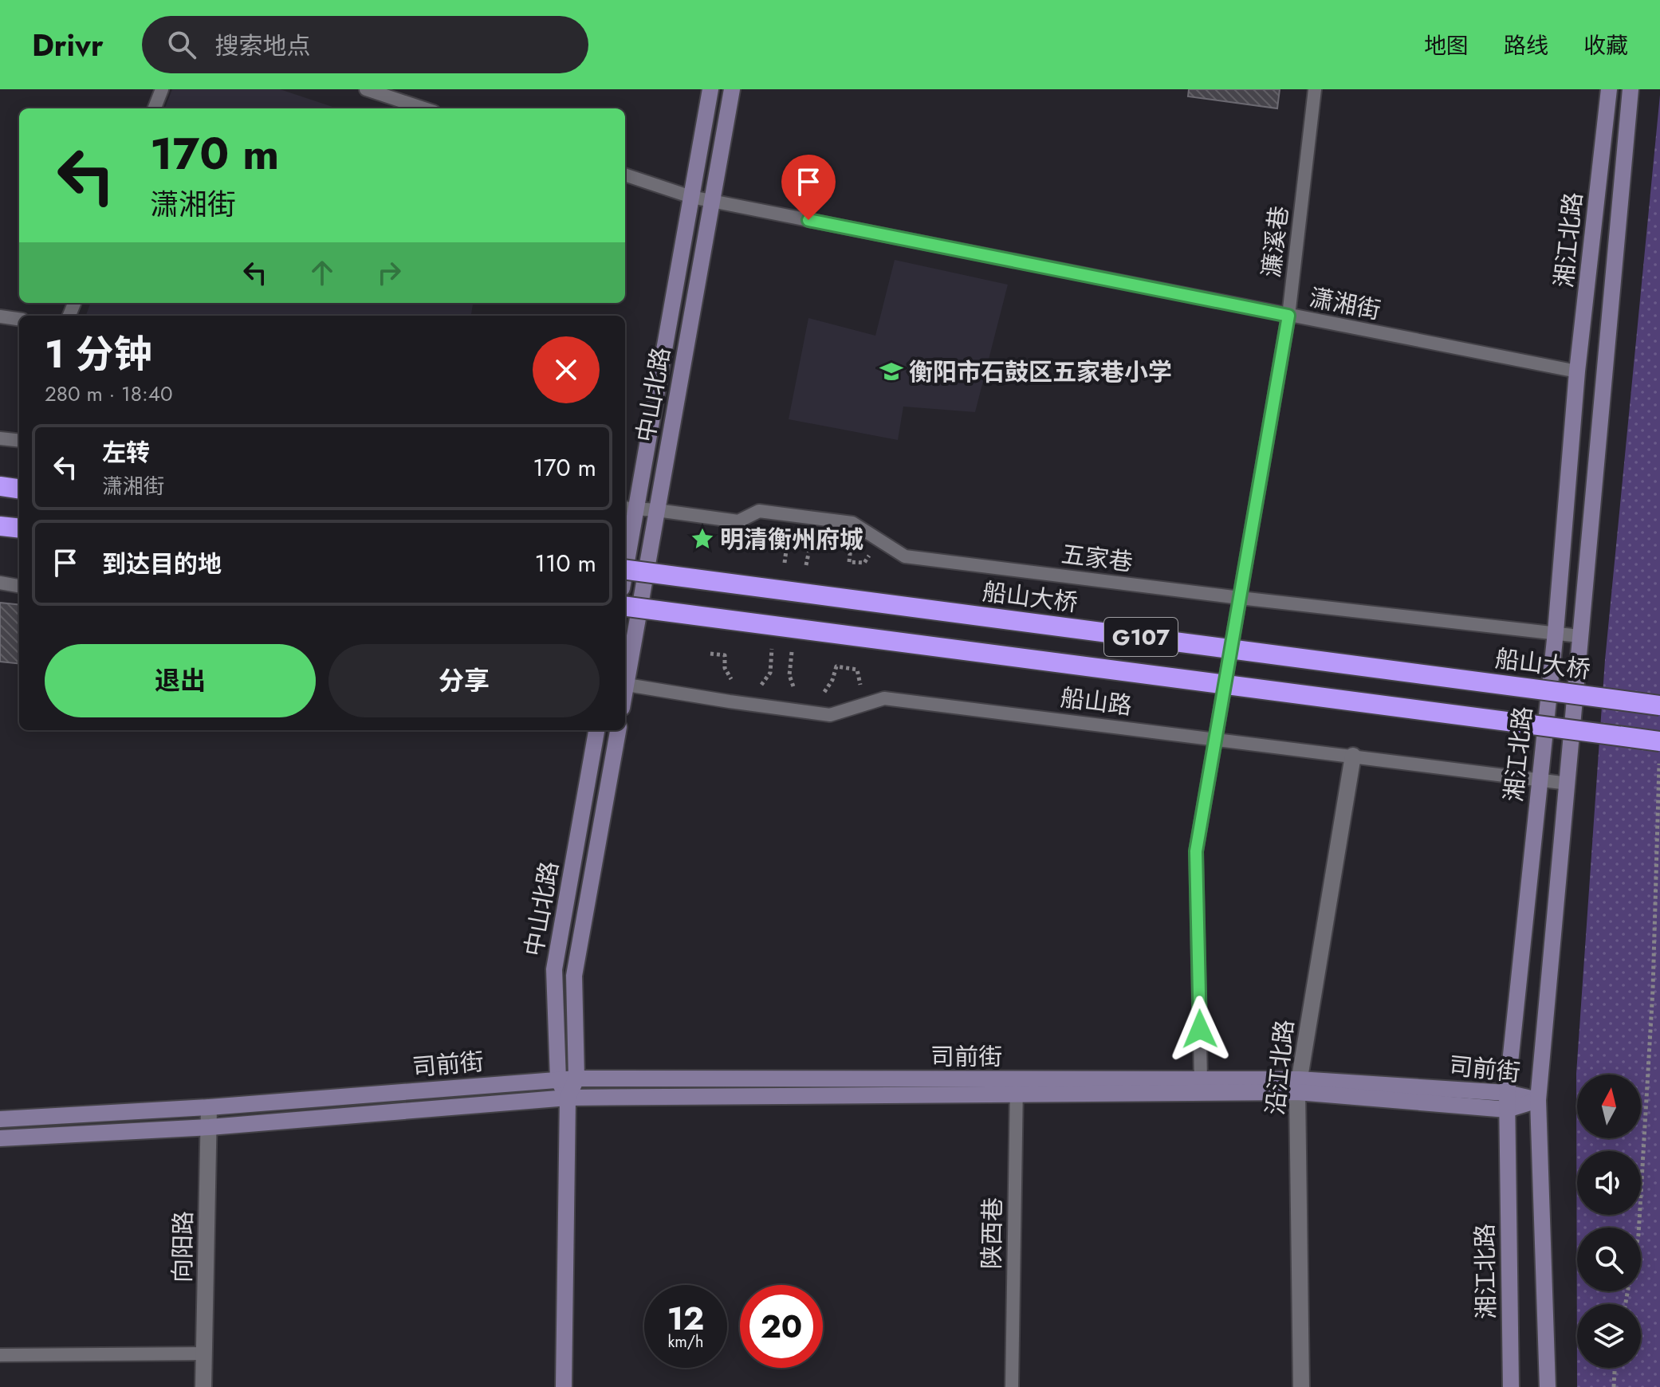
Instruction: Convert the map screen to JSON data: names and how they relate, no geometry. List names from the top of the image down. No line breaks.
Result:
{"streets":{"highway":["船山大桥","G107"],"main road":["湘江北路","中山北路","司前街"],"street":["沿江北路","向阳路"],"lane":["濂溪巷","潇湘街","五家巷","船山路","陕西巷"]},"crossings":[["湘江北路","潇湘街"],["湘江北路","五家巷"],["湘江北路","船山路"],["湘江北路","司前街"],["濂溪巷","潇湘街"],["濂溪巷","五家巷"],["濂溪巷","船山路"],["濂溪巷","司前街"],["潇湘街","中山北路"],["中山北路","五家巷"],["中山北路","司前街"],["船山路","沿江北路"],["司前街","沿江北路"],["司前街","陕西巷"],["司前街","向阳路"]],"places":{"school or university":["衡阳市石鼓区五家巷小学"],"place":["明清衡州府城"]},"north":"top","page":{"header":"Drivr","search":"搜索地点","nav":["地图","路线","收藏"],"turn":["170 m","潇湘街"],"heading":["1 分钟","280 m · 18:40"],"list":[{"name":"左转","note":"潇湘街","value":"170 m"},{"name":"到达目的地","value":"110 m"}],"buttons":["退出","分享"],"speed":"12 km/h","limit":"20"}}
